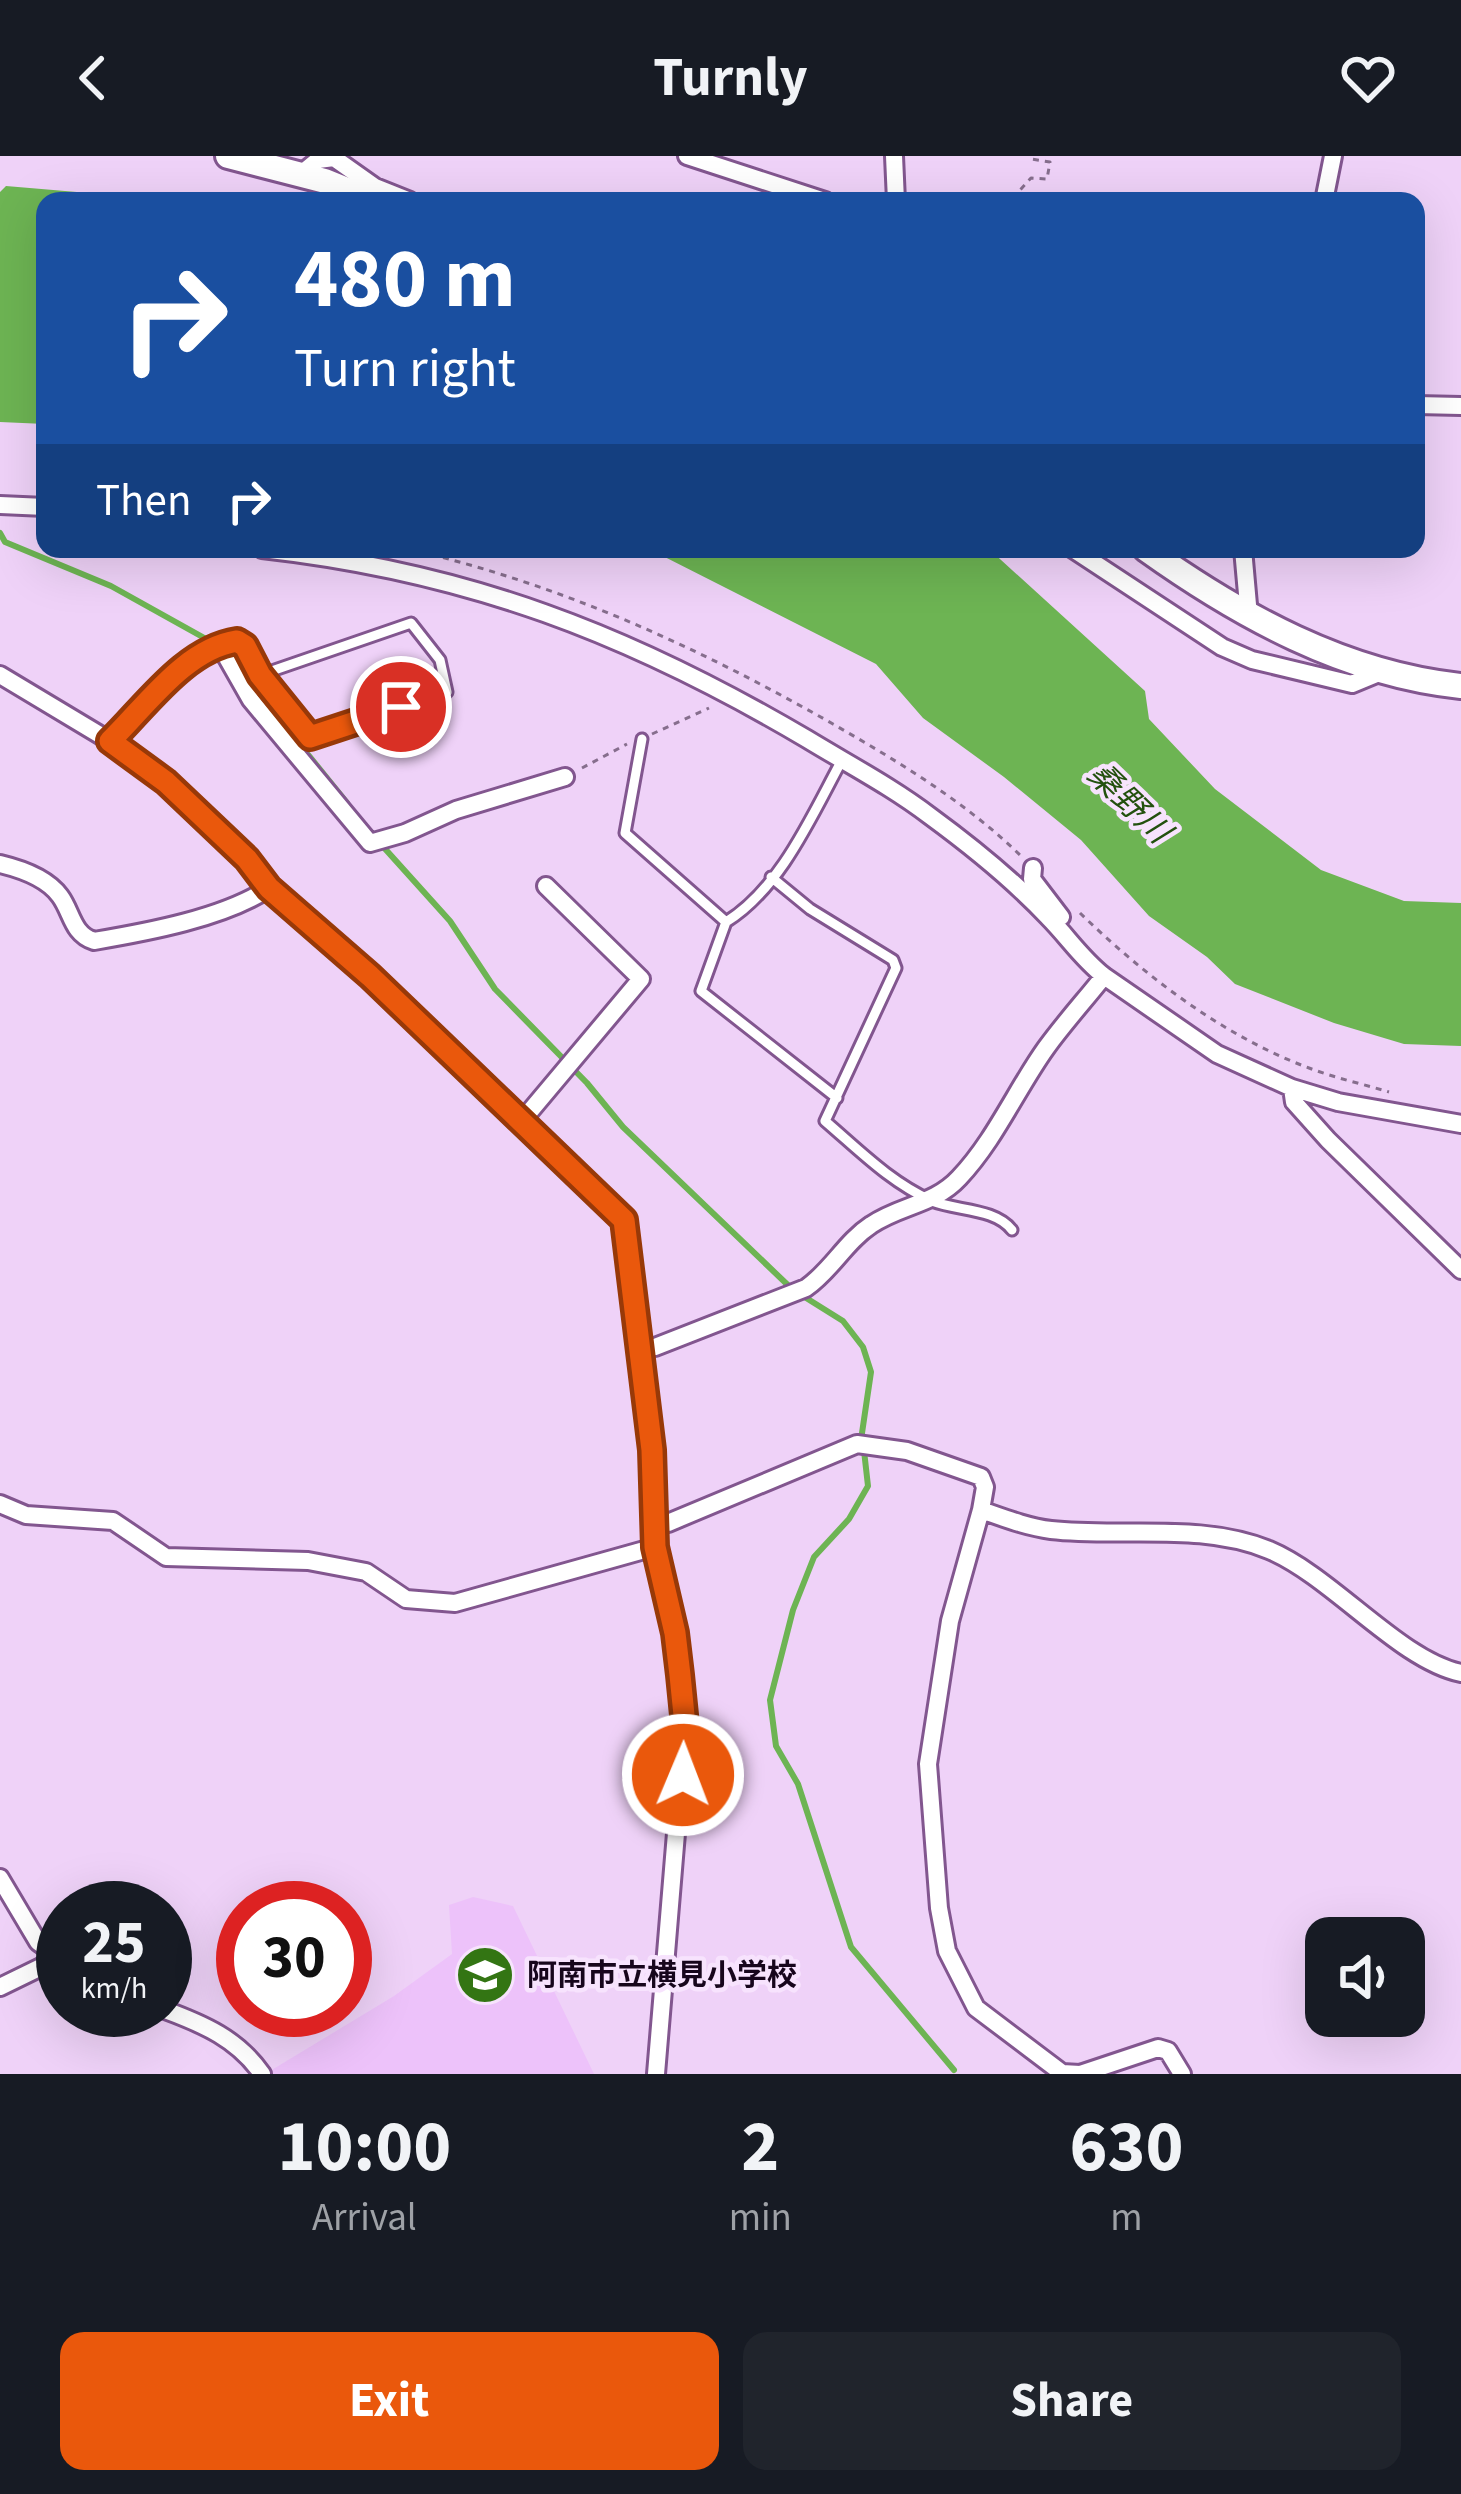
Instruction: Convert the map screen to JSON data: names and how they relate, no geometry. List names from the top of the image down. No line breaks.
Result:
{"water":["桑野川"],"places":{"school or university":["阿南市立横見小学校"]},"page":{"header":"Turnly","turn":["480 m","Turn right"],"then":"Then","speed":"25 km/h","limit":"30","eta":["10:00","Arrival","2","min","630","m"],"buttons":["Exit","Share"]}}
